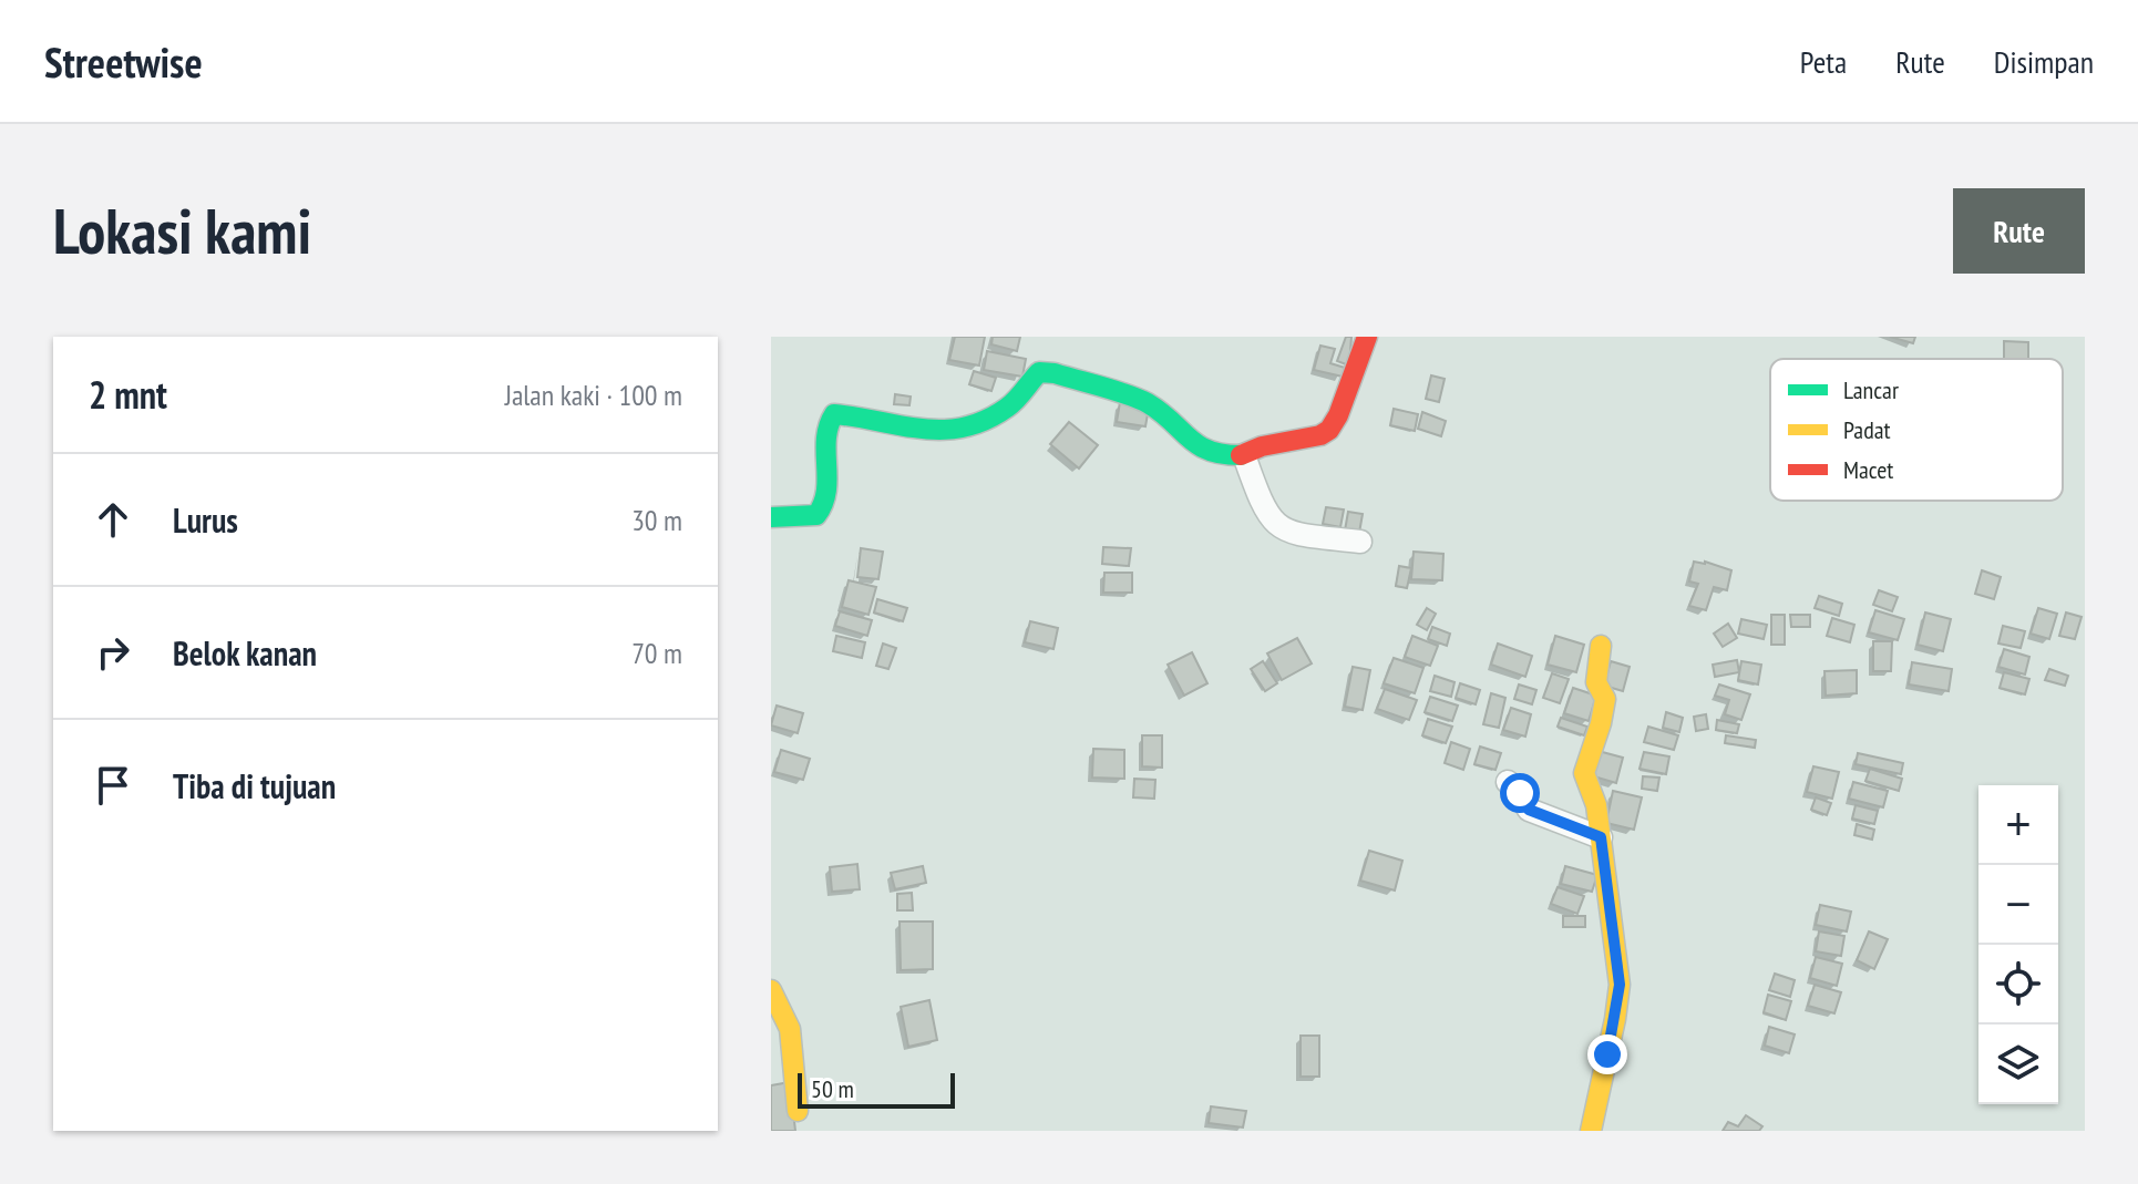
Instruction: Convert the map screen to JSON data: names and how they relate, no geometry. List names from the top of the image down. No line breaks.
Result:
{"legend":["Lancar","Padat","Macet"],"scale_bar":"50 m","page":{"header":"Streetwise","nav":["Peta","Rute","Disimpan"],"buttons":"Rute","title":"Lokasi kami","heading":["2 mnt","Jalan kaki · 100 m"],"list":[["Lurus","30 m"],["Belok kanan","70 m"],"Tiba di tujuan"],"map_buttons":["+","−"],"scale":"50 m"}}
